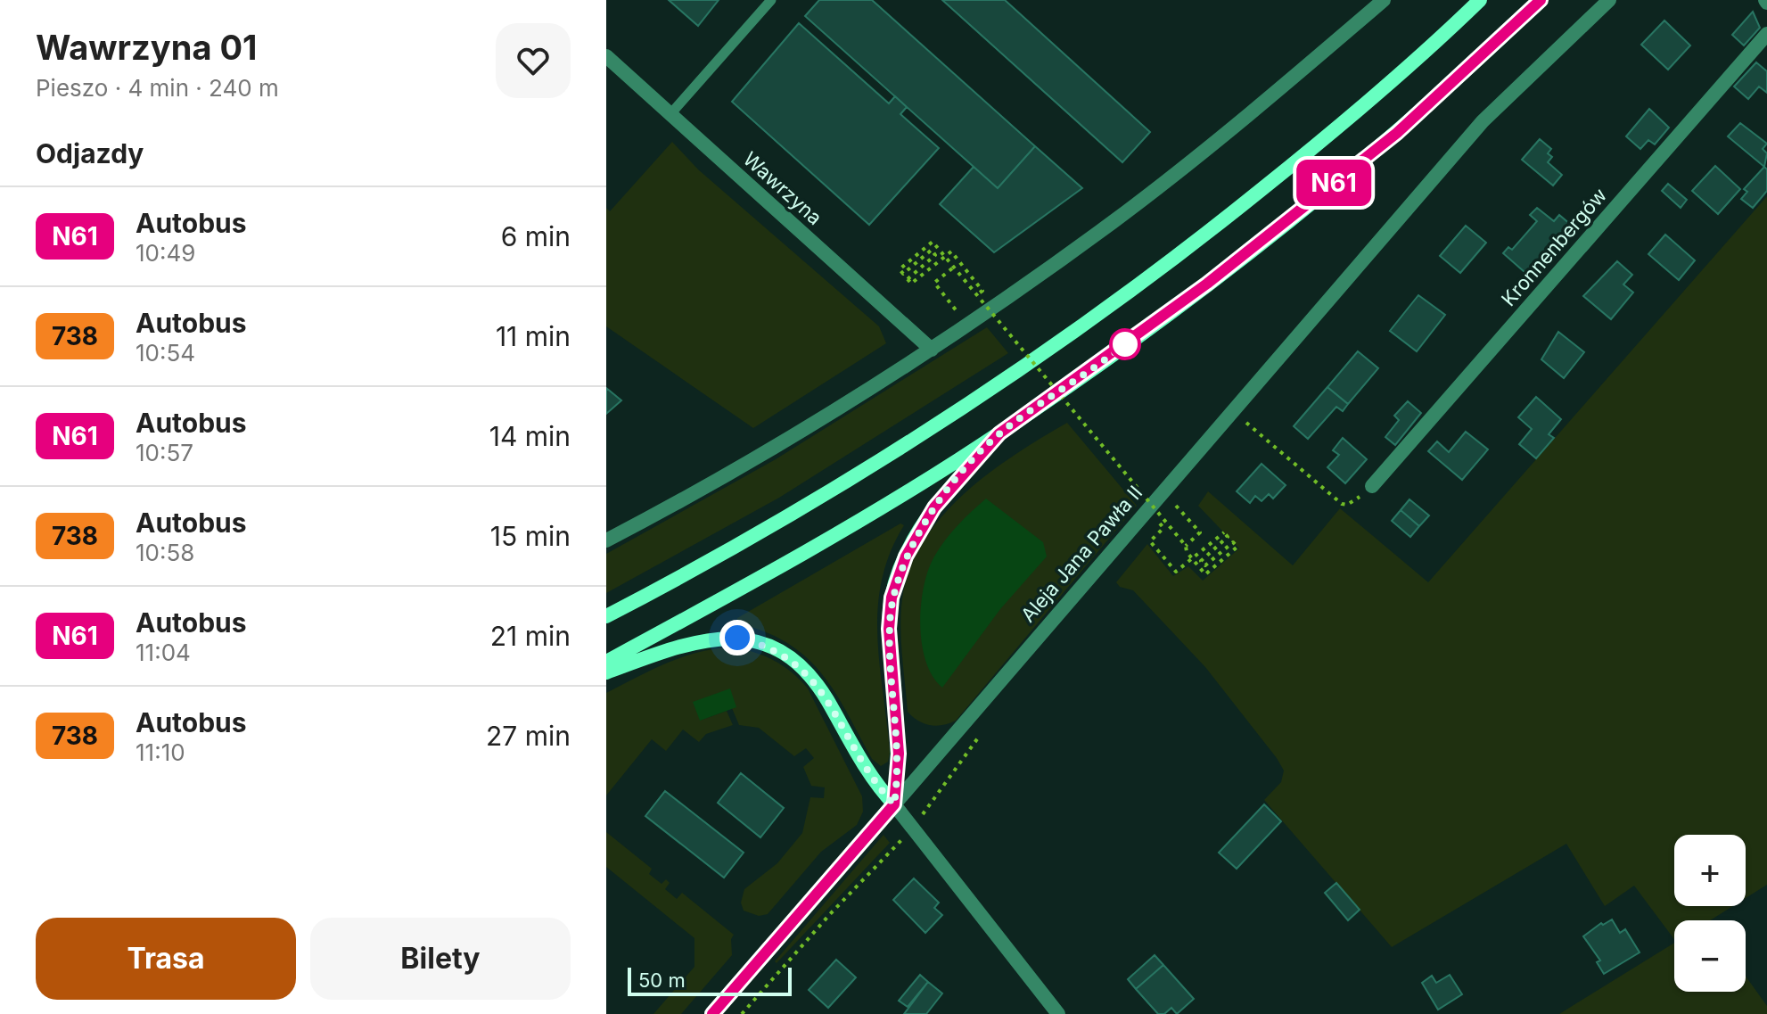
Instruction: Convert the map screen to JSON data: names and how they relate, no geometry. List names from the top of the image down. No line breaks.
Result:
{"streets":{"street":["Wawrzyna","Kronnenbergów","Aleja Jana Pawła II"]},"lines":["bus line N61"],"scale_bar":"50 m","page":{"heading":[["Wawrzyna 01","Pieszo · 4 min · 240 m"],"Odjazdy"],"on_map":"N61","list":[{"mark":"N61","name":"Autobus","note":"10:49","value":"6 min"},{"mark":"738","name":"Autobus","note":"10:54","value":"11 min"},{"mark":"N61","name":"Autobus","note":"10:57","value":"14 min"},{"mark":"738","name":"Autobus","note":"10:58","value":"15 min"},{"mark":"N61","name":"Autobus","note":"11:04","value":"21 min"},{"mark":"738","name":"Autobus","note":"11:10","value":"27 min"}],"map_buttons":["+","−"],"buttons":["Trasa","Bilety"],"scale":"50 m"}}
